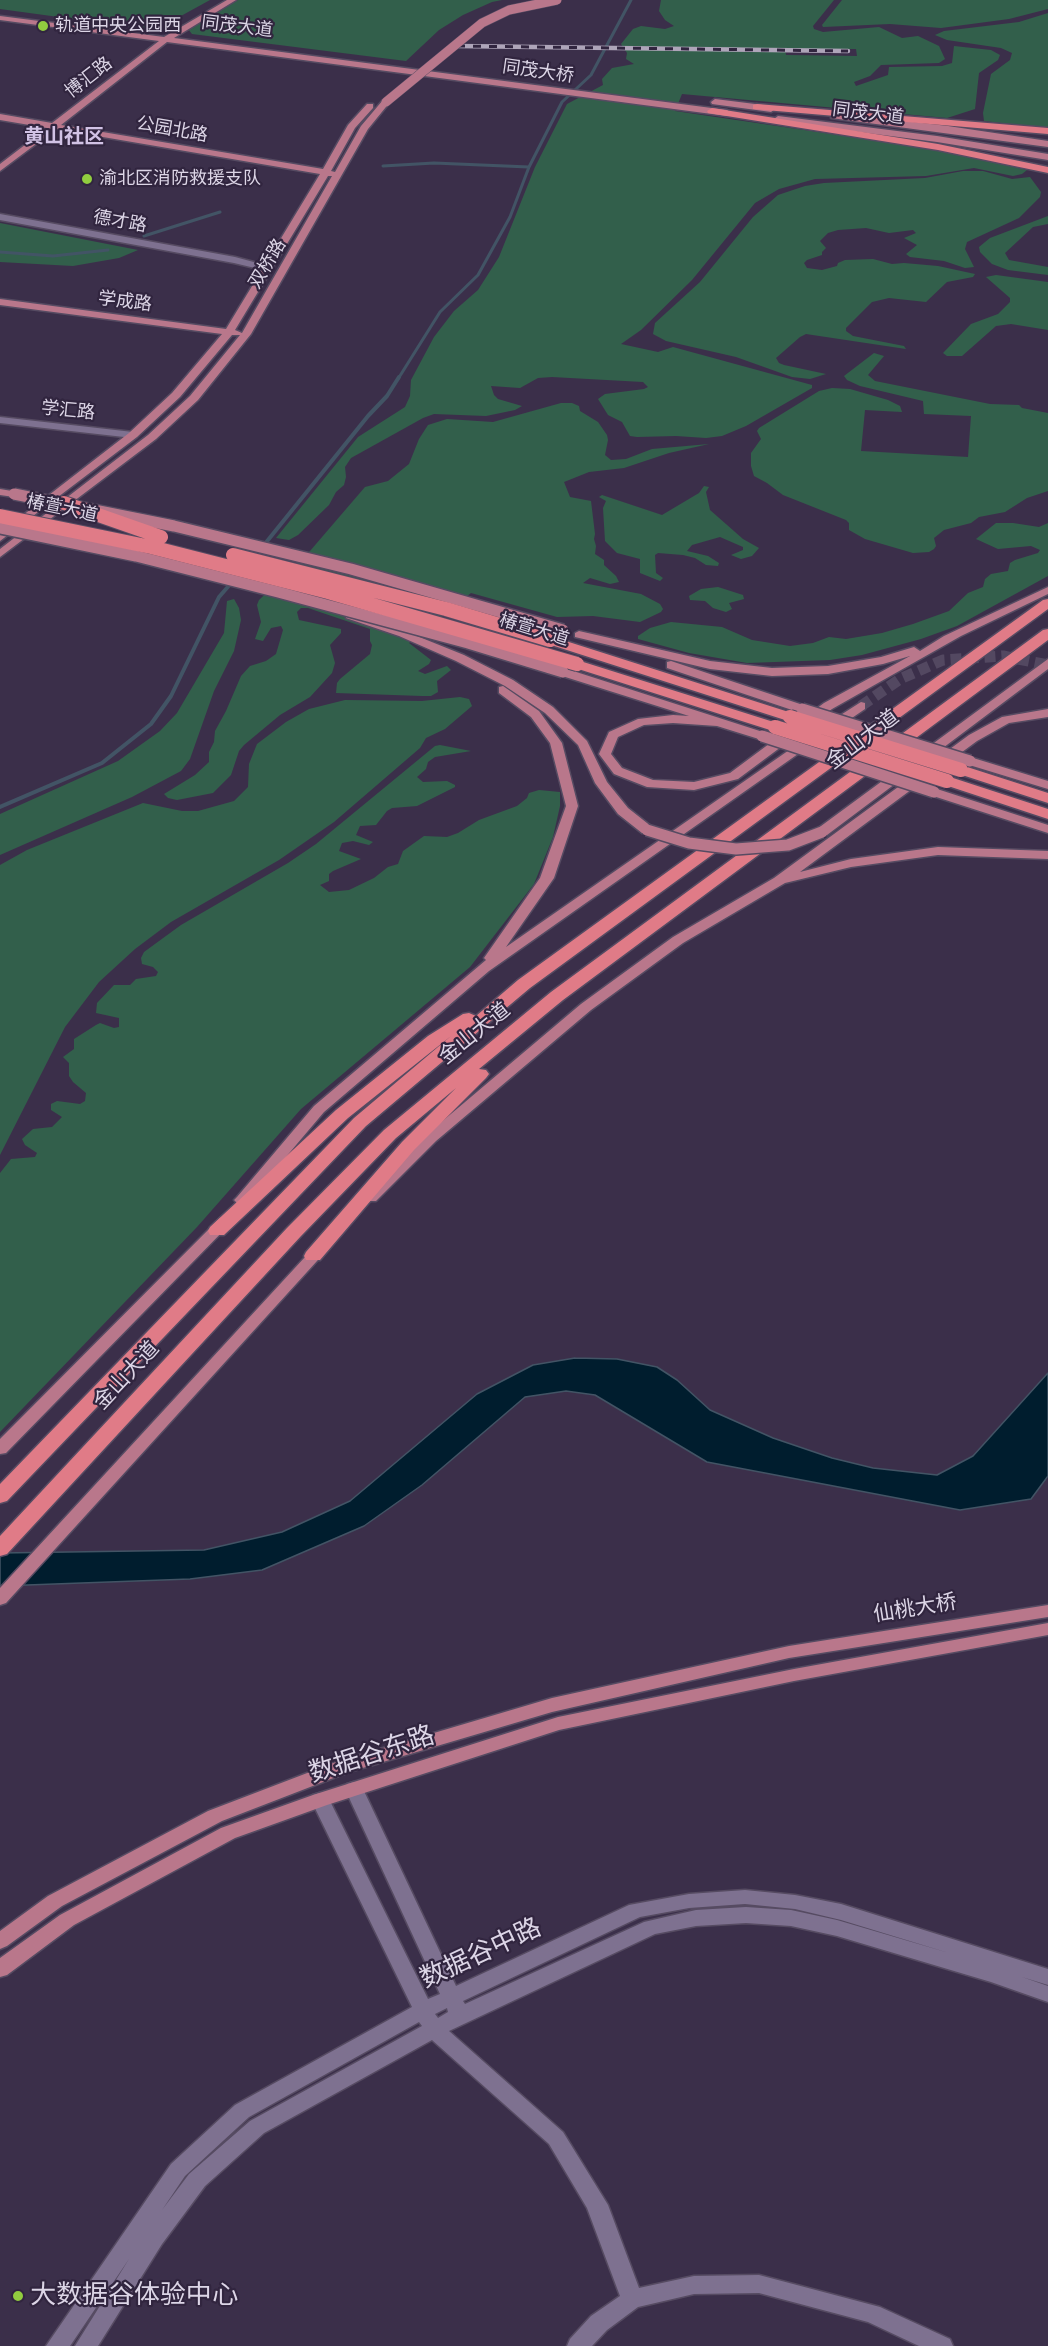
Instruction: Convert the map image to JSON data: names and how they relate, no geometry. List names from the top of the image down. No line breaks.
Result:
{"streets":{"highway":["椿萱大道","金山大道"],"main road":["同茂大道","同茂大桥","博汇路","公园北路","双桥路","学成路","仙桃大桥","数据谷东路"],"street":["德才路","学汇路","数据谷中路"]},"crossings":[["同茂大道","同茂大桥"],["同茂大道","博汇路"],["博汇路","公园北路"],["公园北路","双桥路"],["德才路","双桥路"],["双桥路","学成路"],["双桥路","学汇路"],["仙桃大桥","数据谷东路"]],"districts":["黄山社区"],"places":["轨道中央公园西","渝北区消防救援支队","大数据谷体验中心"]}
